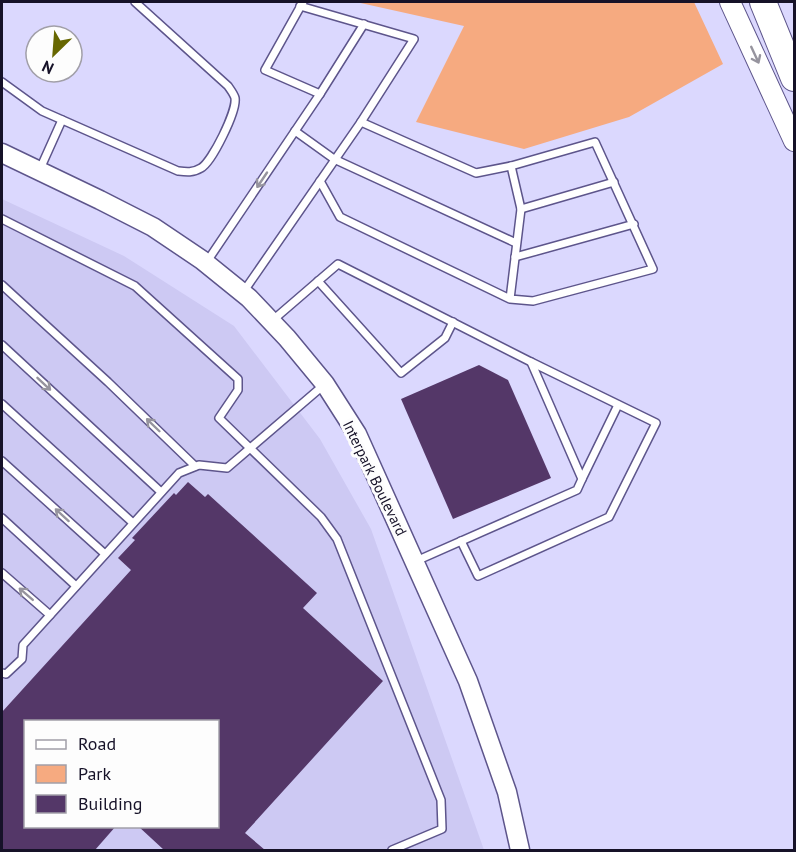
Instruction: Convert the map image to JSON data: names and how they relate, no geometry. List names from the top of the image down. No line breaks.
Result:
{"streets":{"street":["Interpark Boulevard"]},"legend":["Road","Park","Building"],"north":"bottom left"}
